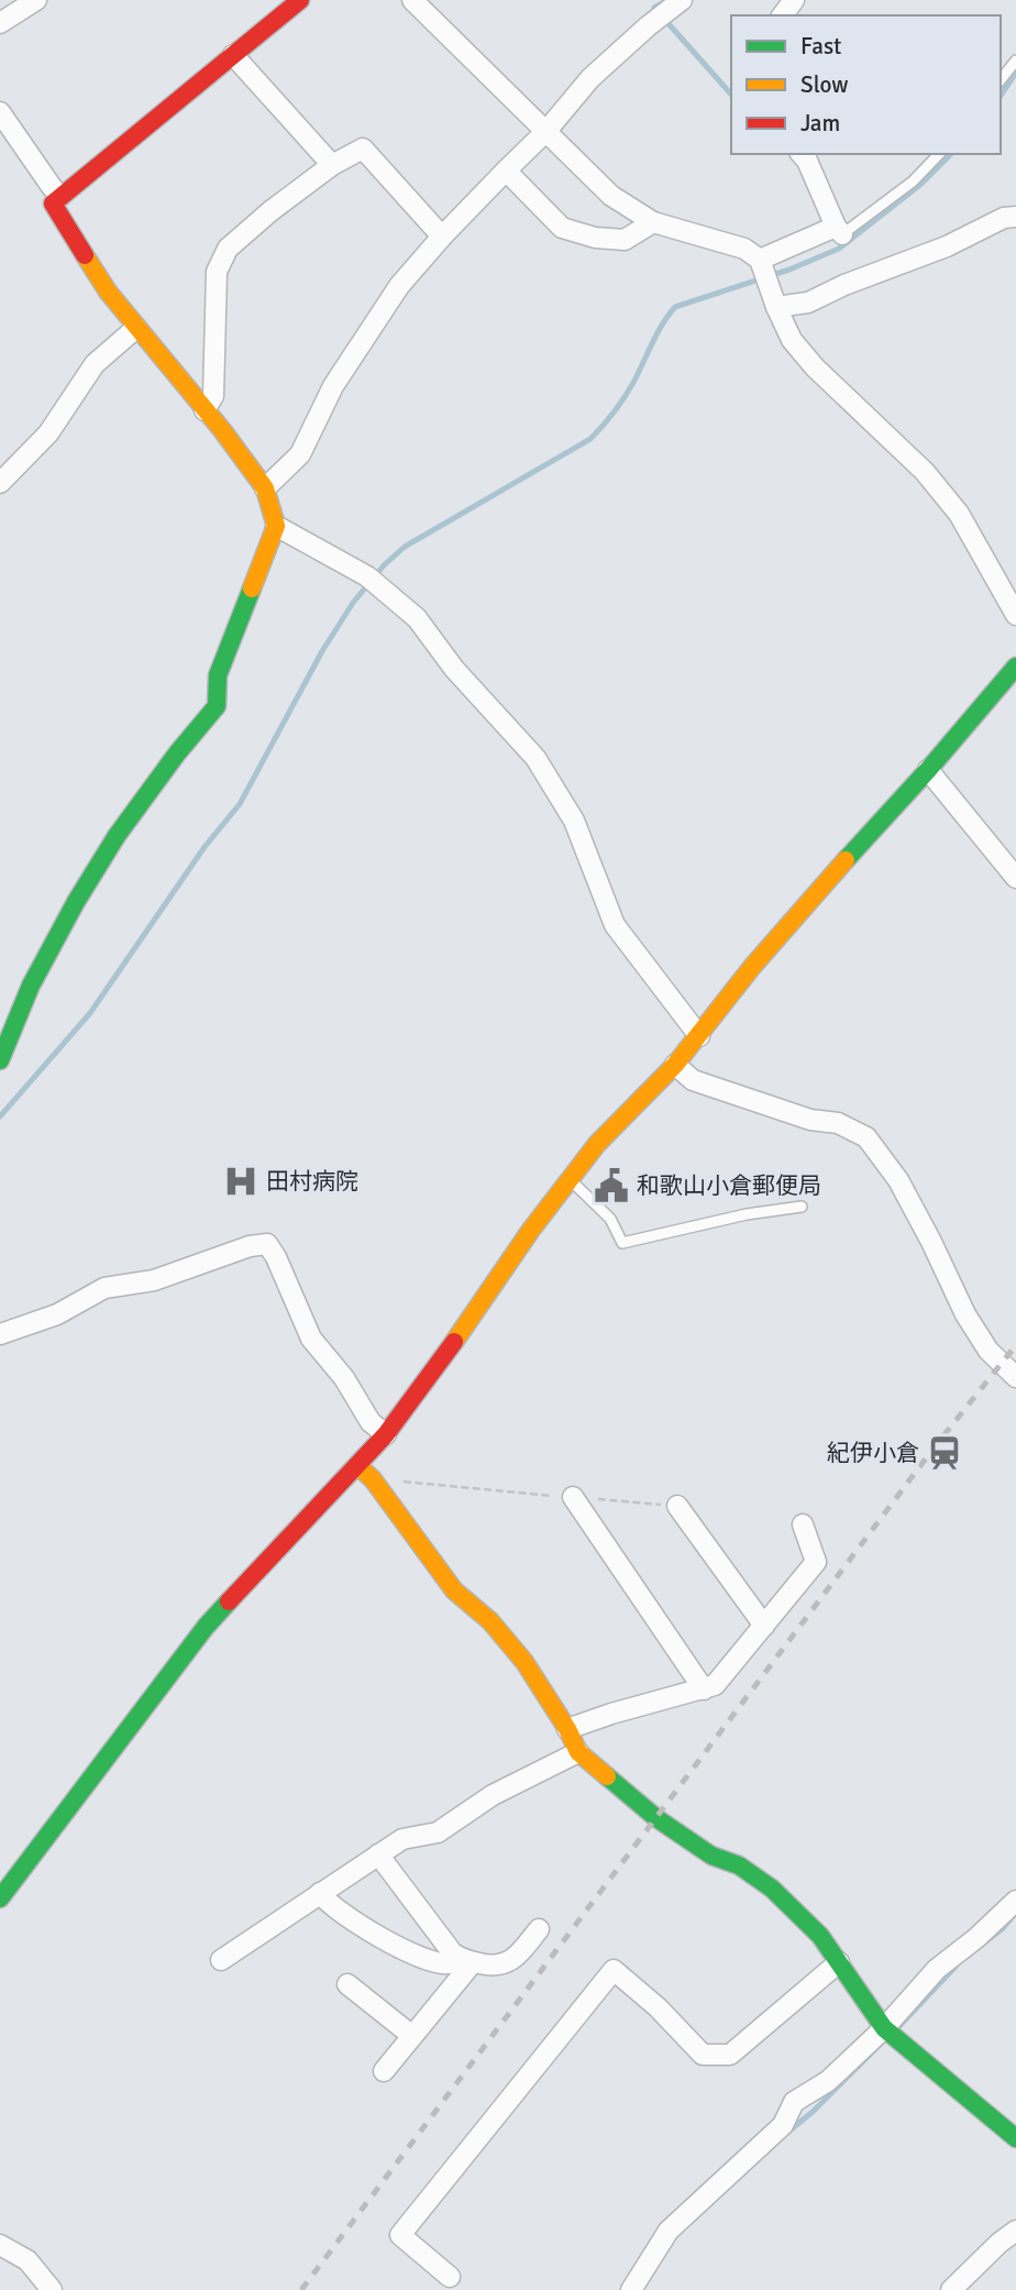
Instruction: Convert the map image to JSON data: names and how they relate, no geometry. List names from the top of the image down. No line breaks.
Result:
{"places":{"hospital":["田村病院"],"public building":["和歌山小倉郵便局"],"station":["紀伊小倉"]},"legend":["Fast","Slow","Jam"]}
